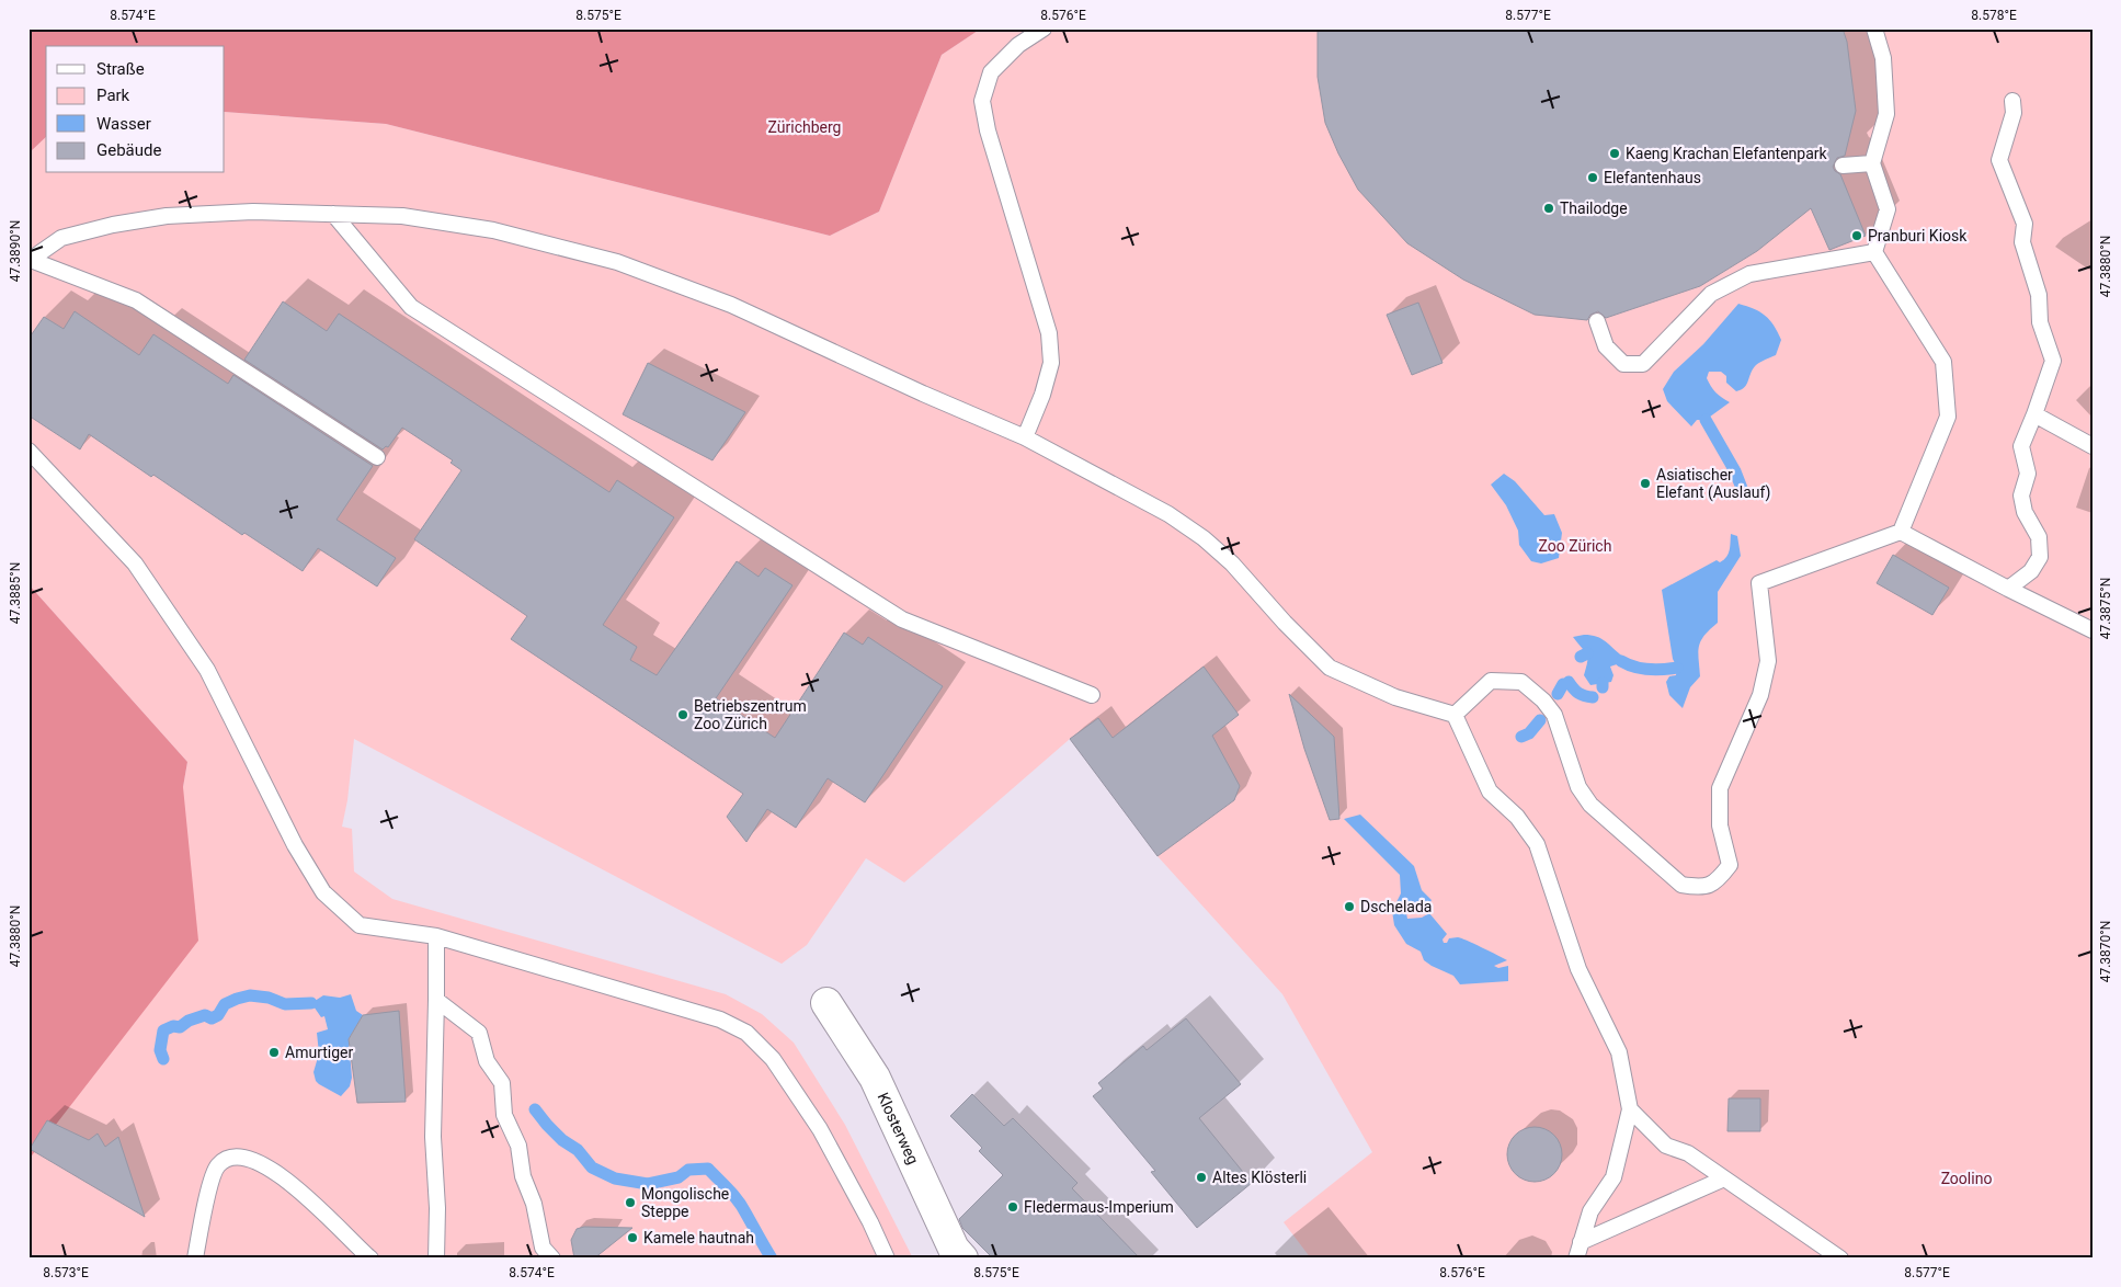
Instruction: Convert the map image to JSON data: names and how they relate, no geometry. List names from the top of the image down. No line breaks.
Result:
{"streets":{"street":["Klosterweg"]},"parks":["Zürichberg","Zoo Zürich","Zoolino"],"places":["Kaeng Krachan Elefantenpark","Elefantenhaus","Thailodge","Pranburi Kiosk","Asiatischer Elefant (Auslauf)","Betriebszentrum Zoo Zürich","Dschelada","Amurtiger","Altes Klösterli","Mongolische Steppe","Fledermaus-Imperium","Kamele hautnah"],"legend":["Straße","Park","Wasser","Gebäude"],"coordinates":["8.574°E","8.575°E","8.576°E","8.577°E","8.578°E","47.3890°N","47.3880°N","47.3885°N","47.3875°N","47.3870°N","8.573°E"]}
